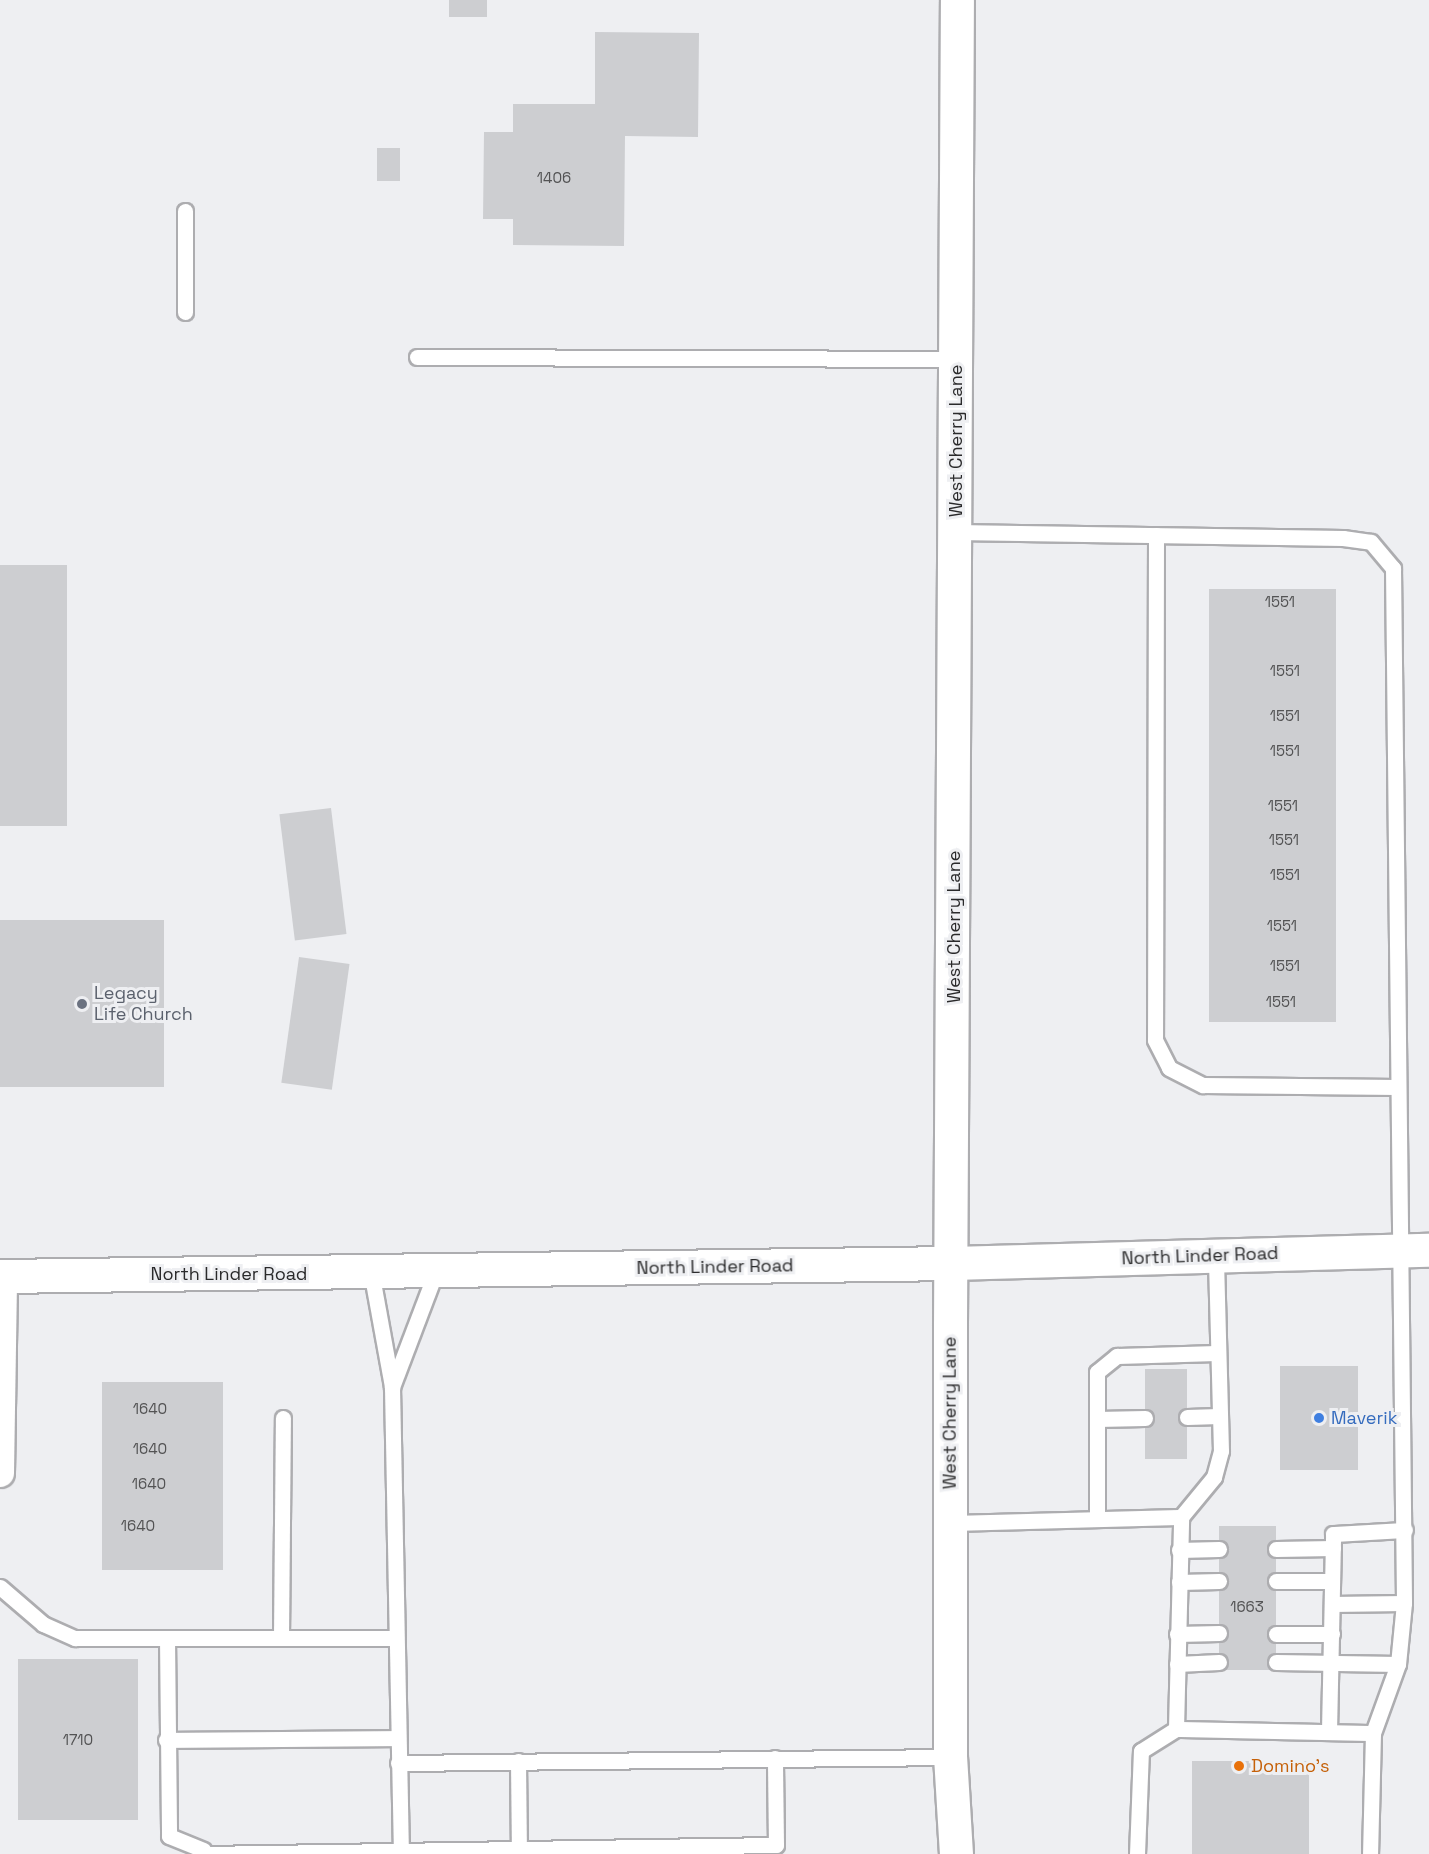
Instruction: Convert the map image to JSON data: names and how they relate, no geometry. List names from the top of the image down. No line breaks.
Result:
{"streets":{"main road":["West Cherry Lane","North Linder Road"]},"crossings":[["West Cherry Lane","North Linder Road"]],"places":["Legacy Life Church","Maverik","Domino's"],"house_numbers":["1406","1551","1551","1551","1551","1551","1551","1551","1551","1551","1551","1640","1640","1640","1640","1663","1710"]}
